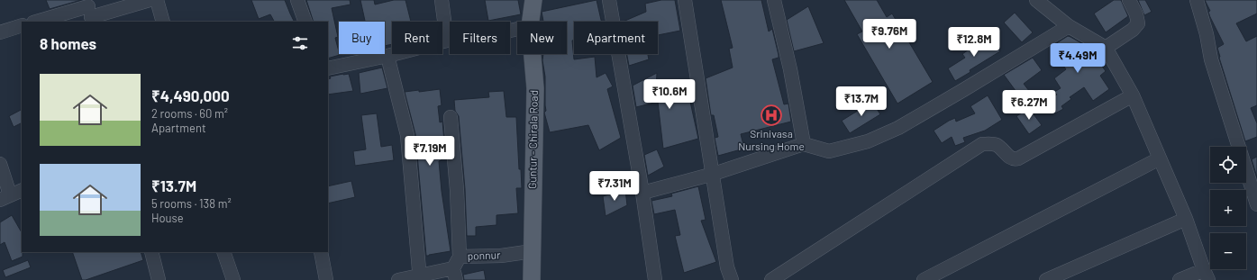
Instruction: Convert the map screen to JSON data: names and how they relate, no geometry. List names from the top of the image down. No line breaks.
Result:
{"streets":{"main road":["Guntur - Chirala Road"],"street":["ponnur"]},"crossings":[["Guntur - Chirala Road","ponnur"]],"places":{"hospital":["Srinivasa Nursing Home"]},"page":{"price":["₹9.76M","₹12.8M","₹4.49M","₹10.6M","₹13.7M","₹6.27M","₹7.19M","₹7.31M"],"chip":["Buy","Rent","Filters","New","Apartment"],"heading":"8 homes","list":[{"name":"₹4,490,000","note":"2 rooms · 60 m² · Apartment"},{"name":"₹13.7M","note":"5 rooms · 138 m² · House"}],"map_buttons":["+","−"]}}
